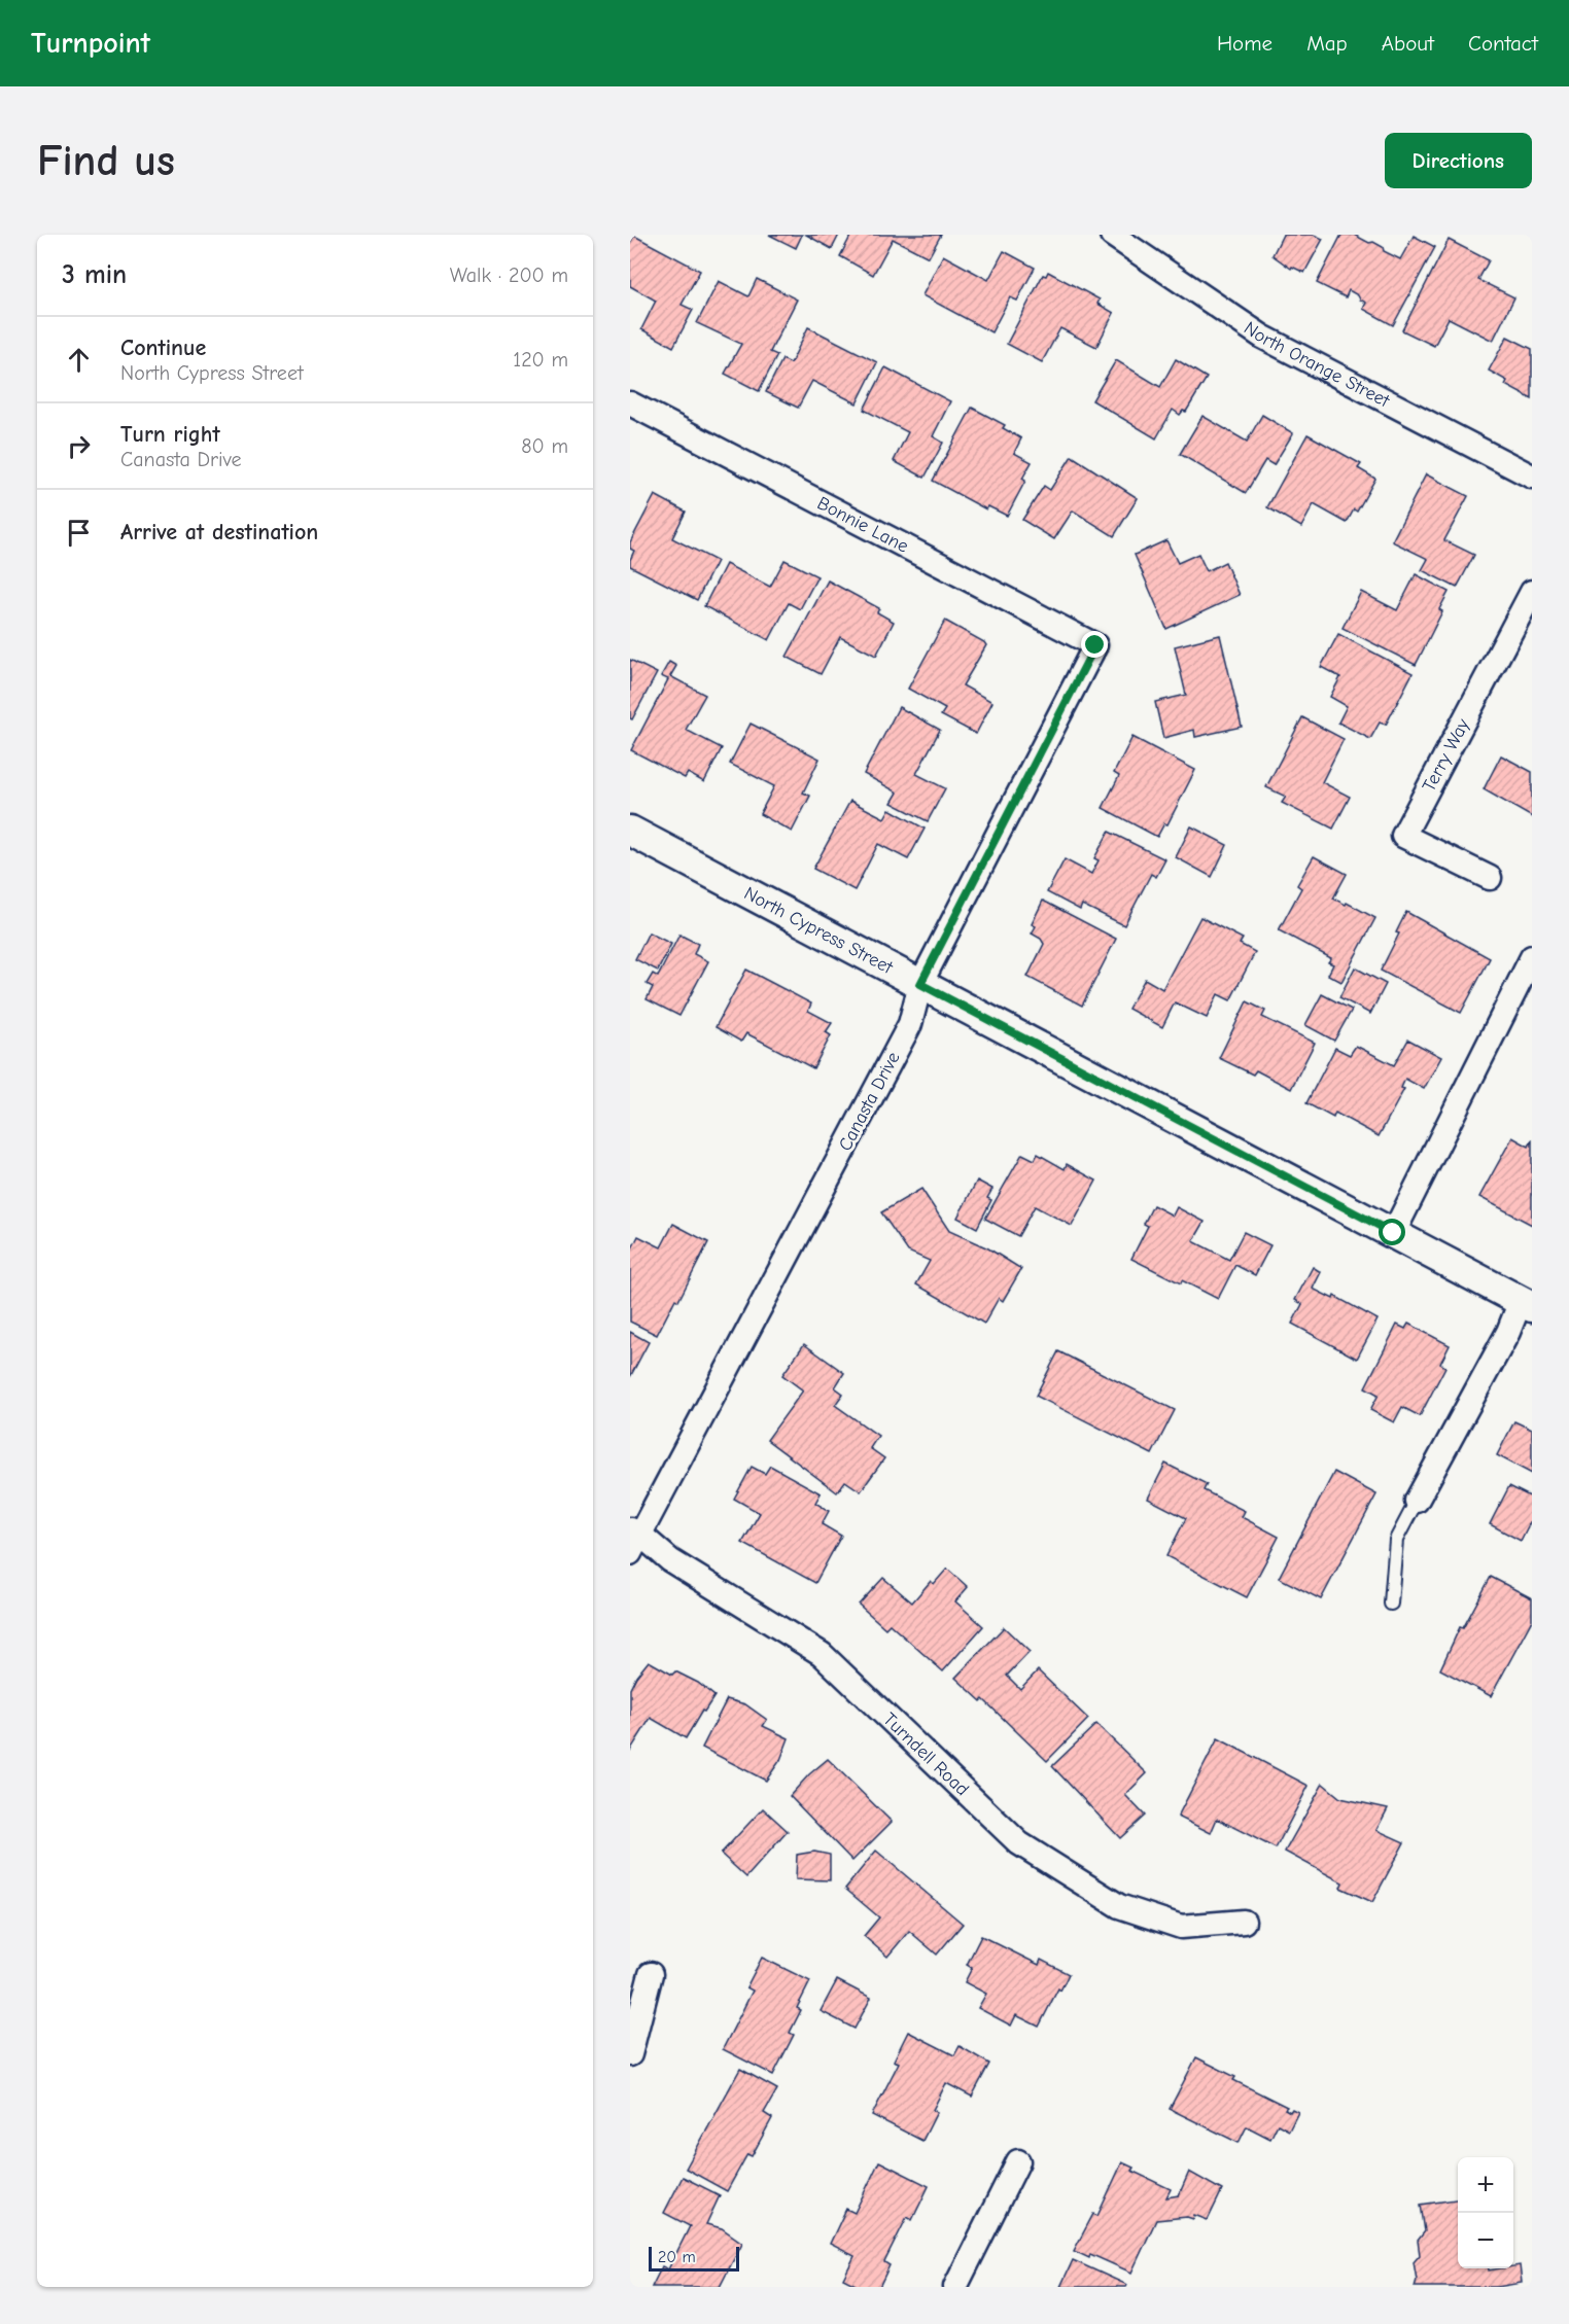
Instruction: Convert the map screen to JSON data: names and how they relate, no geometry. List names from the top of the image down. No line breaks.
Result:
{"streets":{"street":["North Orange Street","Bonnie Lane","Terry Way","North Cypress Street","Canasta Drive","Turndell Road"]},"crossings":[["Bonnie Lane","Canasta Drive"],["North Cypress Street","Canasta Drive"],["Canasta Drive","Turndell Road"]],"scale_bar":"20 m","page":{"header":"Turnpoint","nav":["Home","Map","About","Contact"],"buttons":"Directions","title":"Find us","heading":["3 min","Walk · 200 m"],"list":[["Continue","North Cypress Street","120 m"],["Turn right","Canasta Drive","80 m"],"Arrive at destination"],"map_buttons":["+","−"],"scale":"20 m"}}
